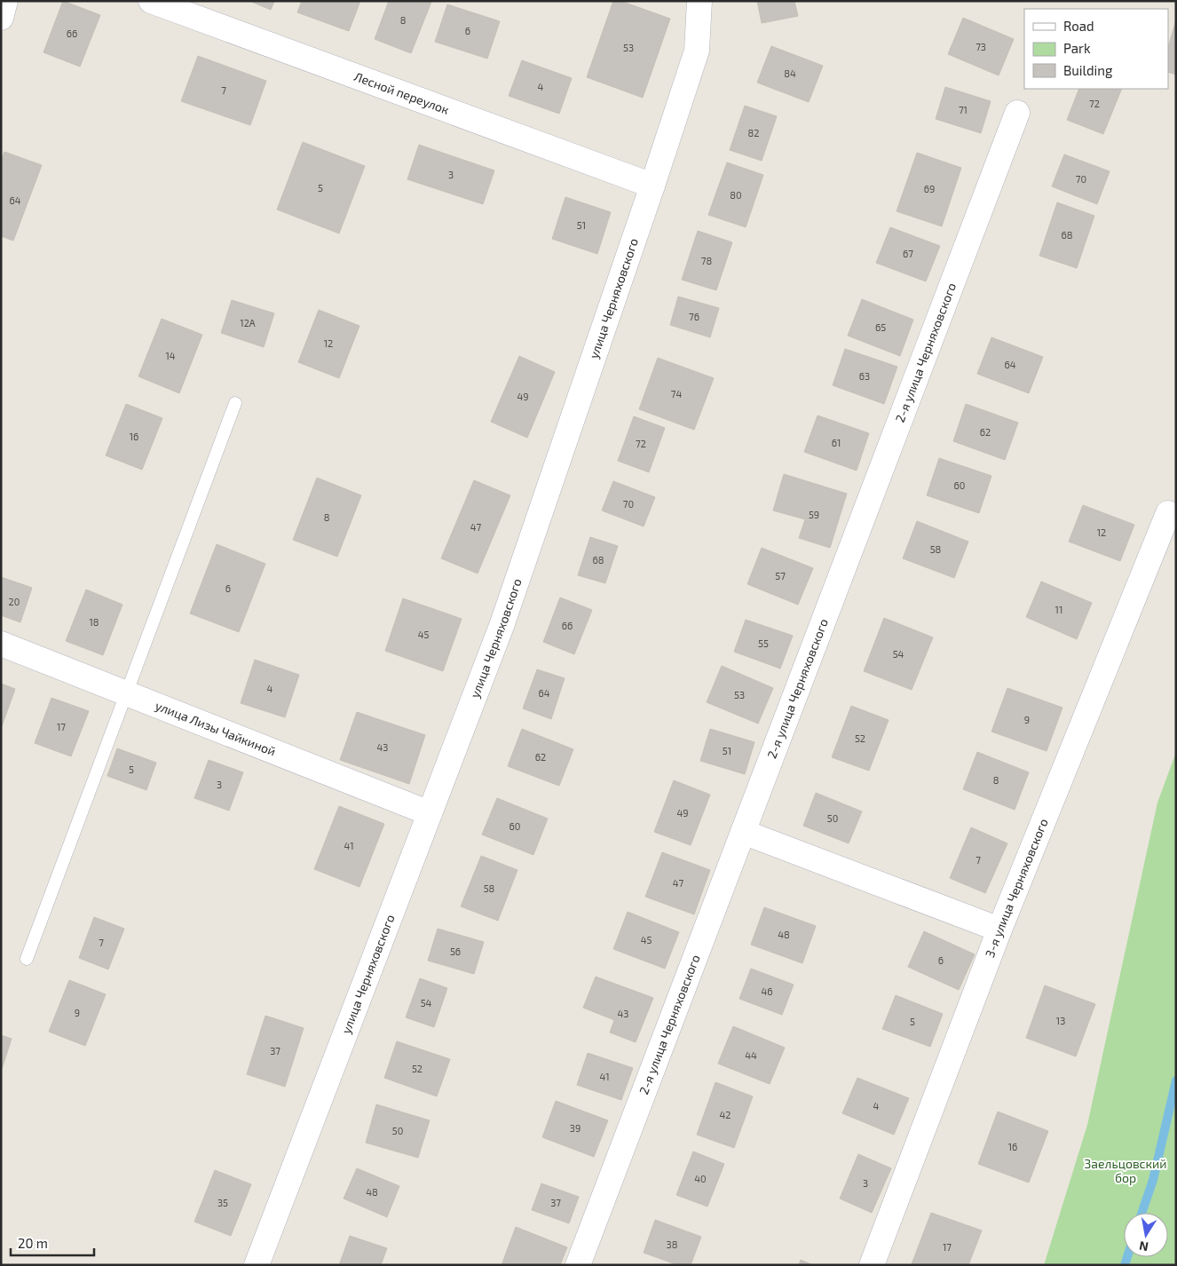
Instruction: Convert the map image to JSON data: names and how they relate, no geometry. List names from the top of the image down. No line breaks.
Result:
{"streets":{"street":["Лесной переулок","улица Черняховского","2-я улица Черняховского","улица Лизы Чайкиной","3-я улица Черняховского"]},"crossings":[["Лесной переулок","улица Черняховского"],["улица Черняховского","улица Лизы Чайкиной"]],"parks":["Заельцовский бор"],"house_numbers":["8","6","66","73","53","84","4","7","72","71","82","3","70","5","69","80","64","51","68","67","78","76","12А","65","12","14","64","63","74","49","62","16","61","72","60","70","59","8","47","12","58","68","57","6","20","11","18","66","45","55","54","4","64","53","9","17","52","43","51","62","5","8","3","49","50","60","41","7","47","58","48","45","7","56","6","46","54","9","43","13","5","37","44","52","41","4","42","39","50","16","40","3","48","35","37","38","17"],"legend":["Road","Park","Building"],"scale_bar":"20 m","north":"bottom"}
